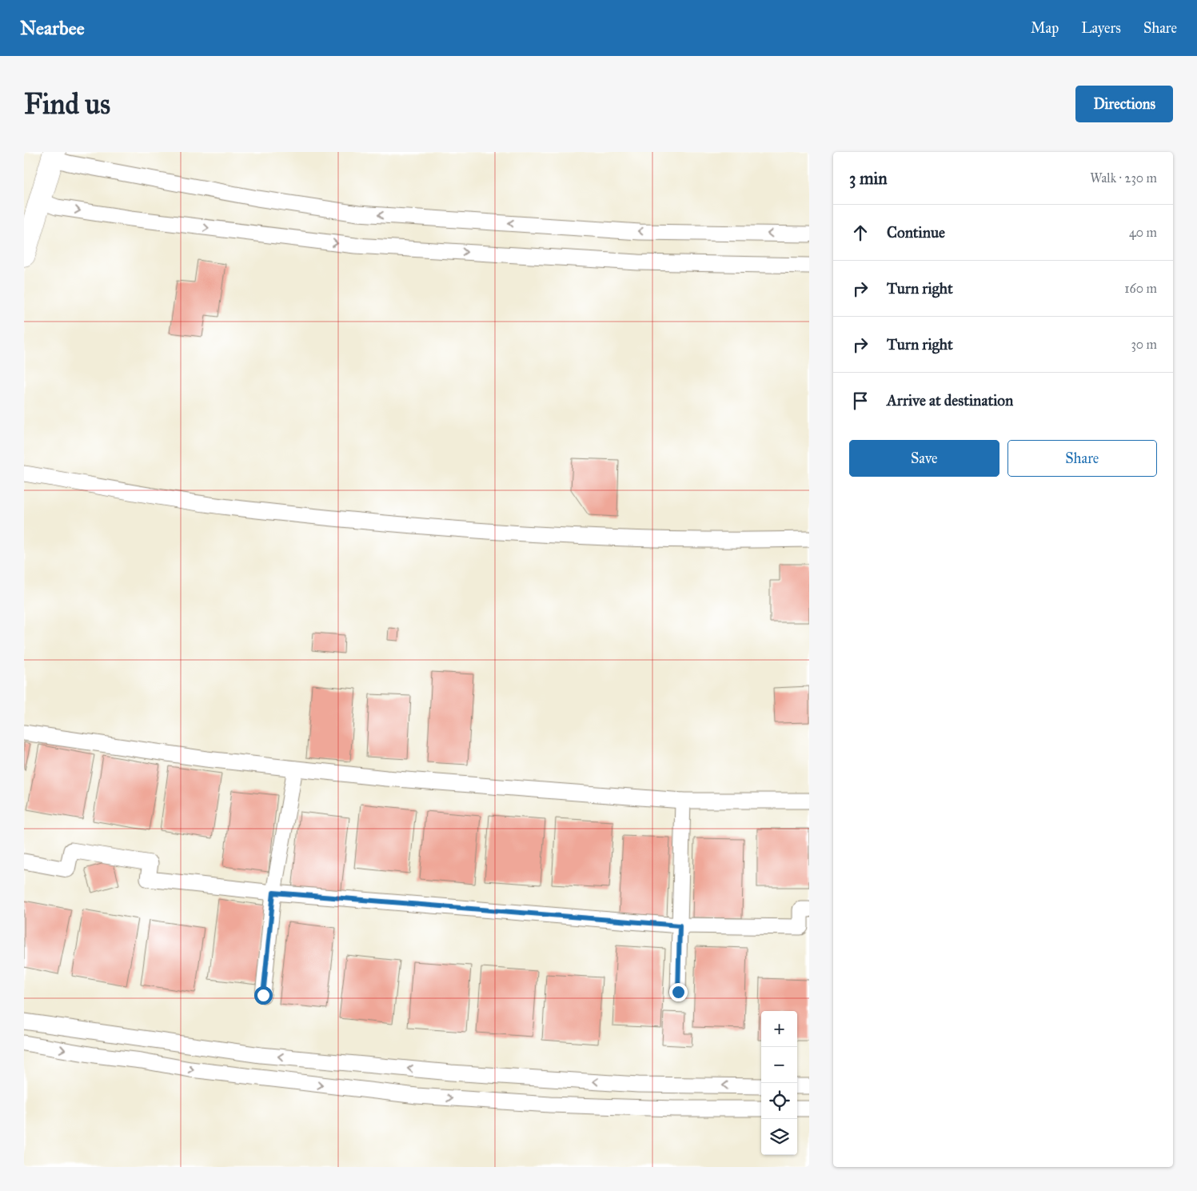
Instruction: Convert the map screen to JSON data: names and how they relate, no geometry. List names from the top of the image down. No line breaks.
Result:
{"page":{"header":"Nearbee","nav":["Map","Layers","Share"],"buttons":["Directions",["Save","Share"]],"title":"Find us","heading":["3 min","Walk · 230 m"],"list":[["Continue","40 m"],["Turn right","160 m"],["Turn right","30 m"],"Arrive at destination"],"map_buttons":["+","−"]}}
